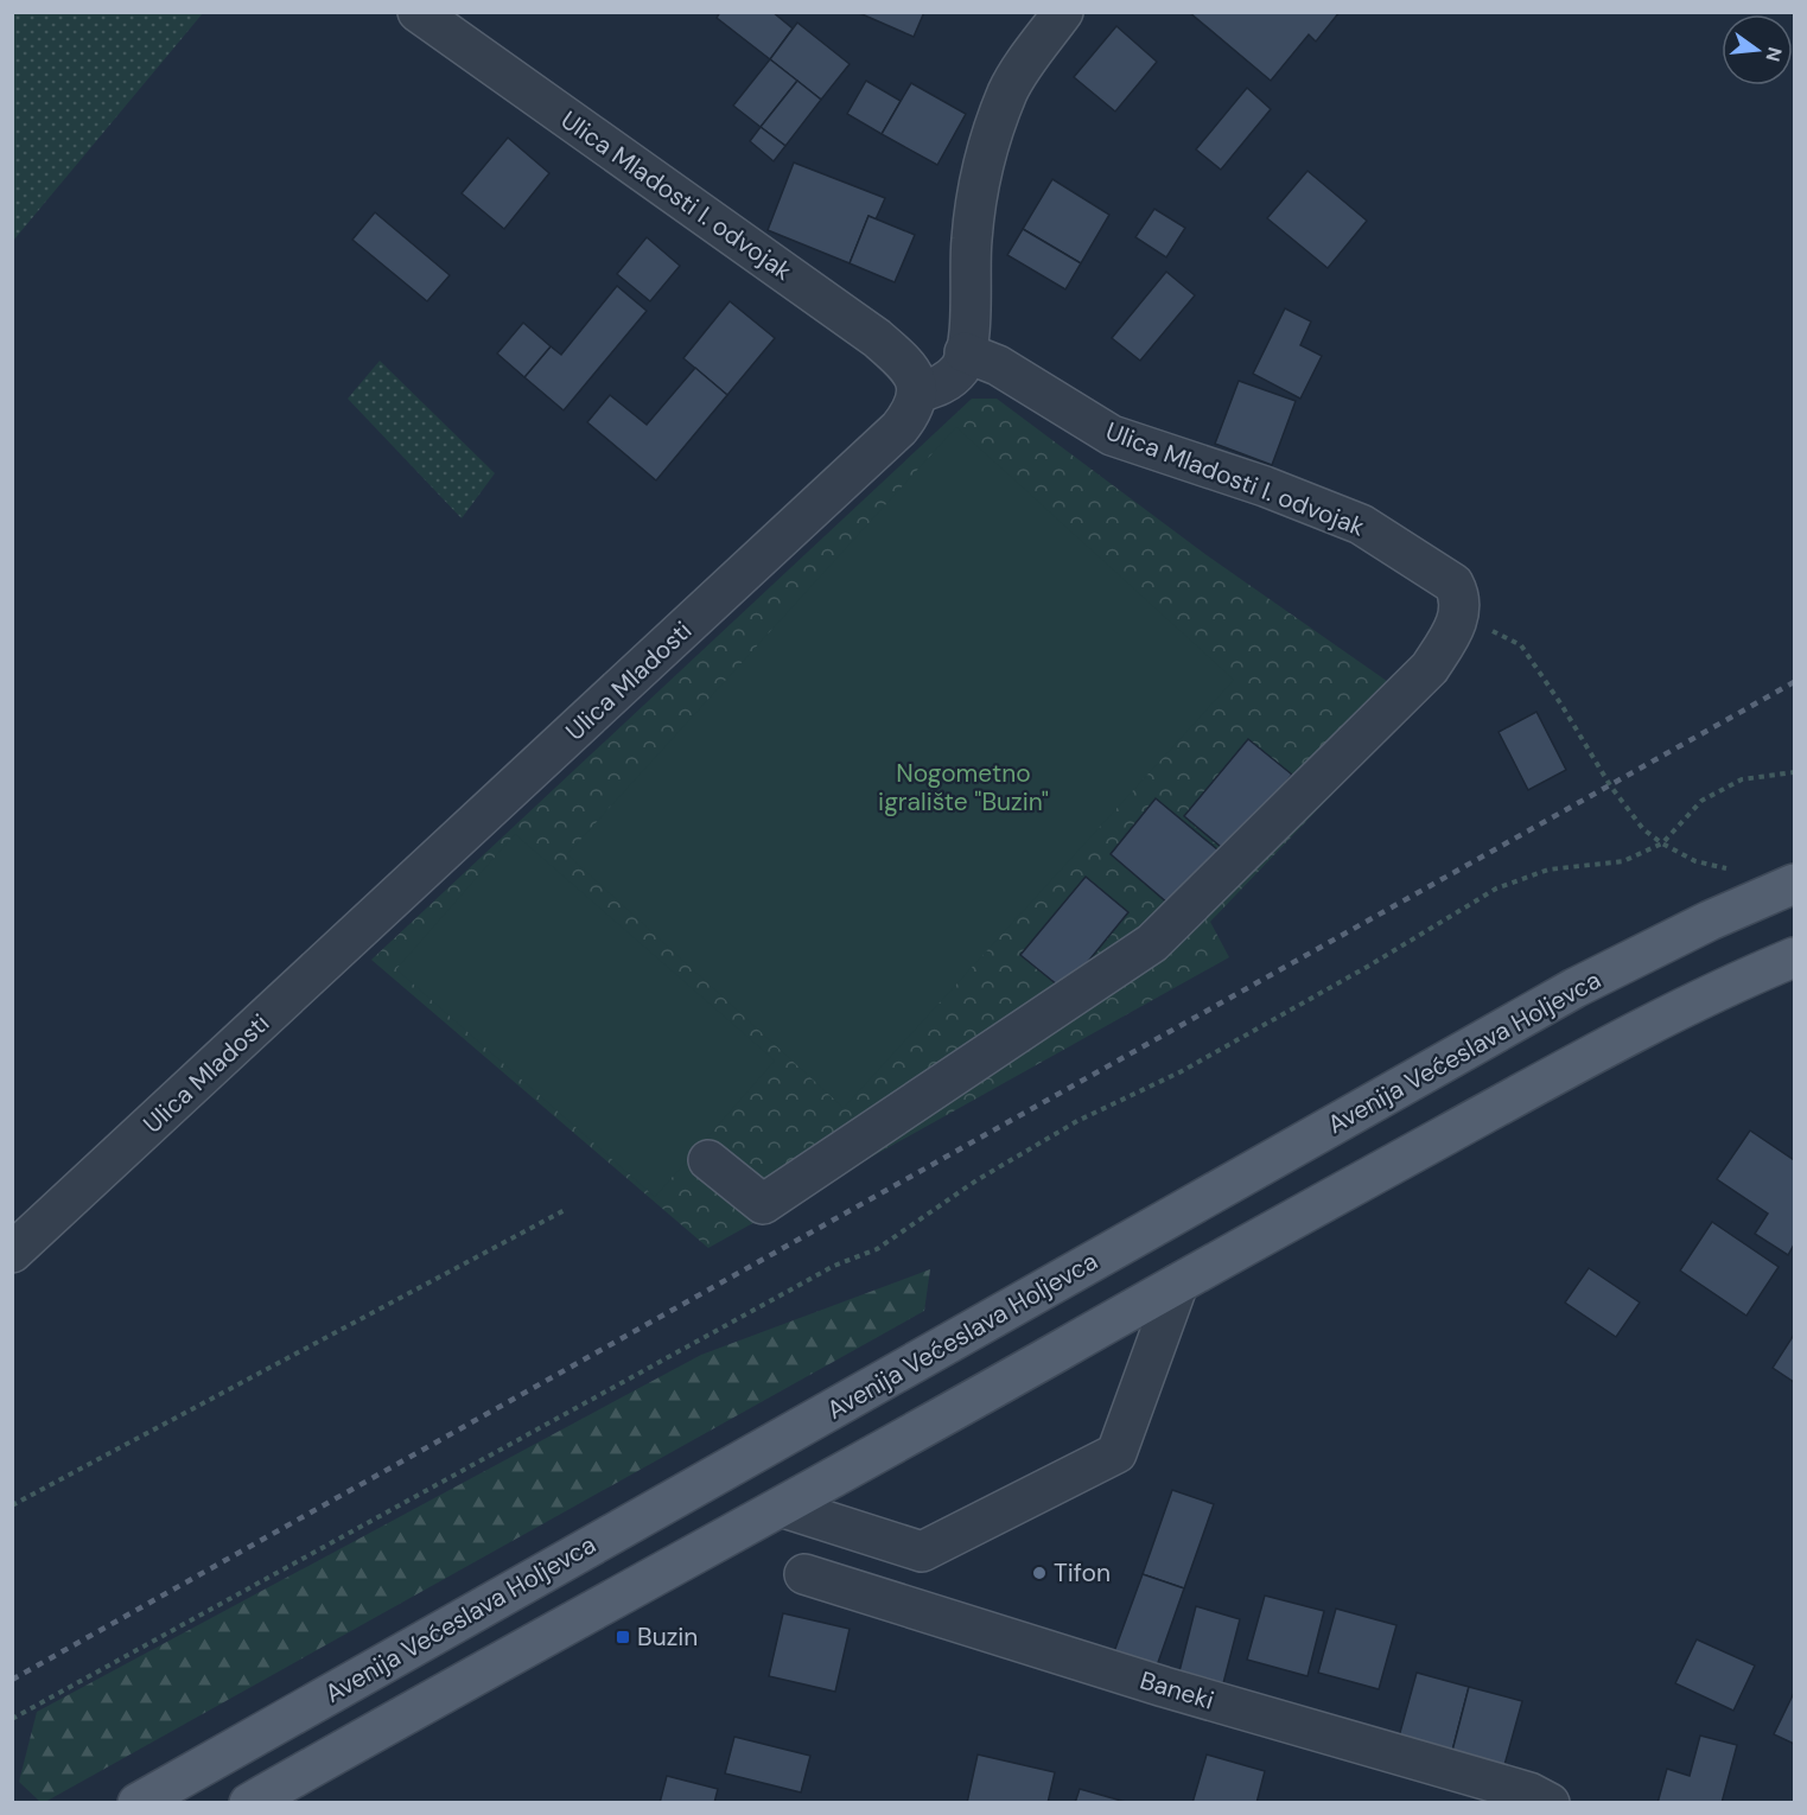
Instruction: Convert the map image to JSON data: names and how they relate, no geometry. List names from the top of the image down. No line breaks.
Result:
{"streets":{"main road":["Avenija Većeslava Holjevca"],"street":["Ulica Mladosti I. odvojak","Ulica Mladosti","Baneki"]},"crossings":[["Ulica Mladosti I. odvojak","Ulica Mladosti"]],"parks":["Nogometno igralište \"Buzin\""],"places":{"other":["Tifon"],"transit":["Buzin"]},"north":"right"}
